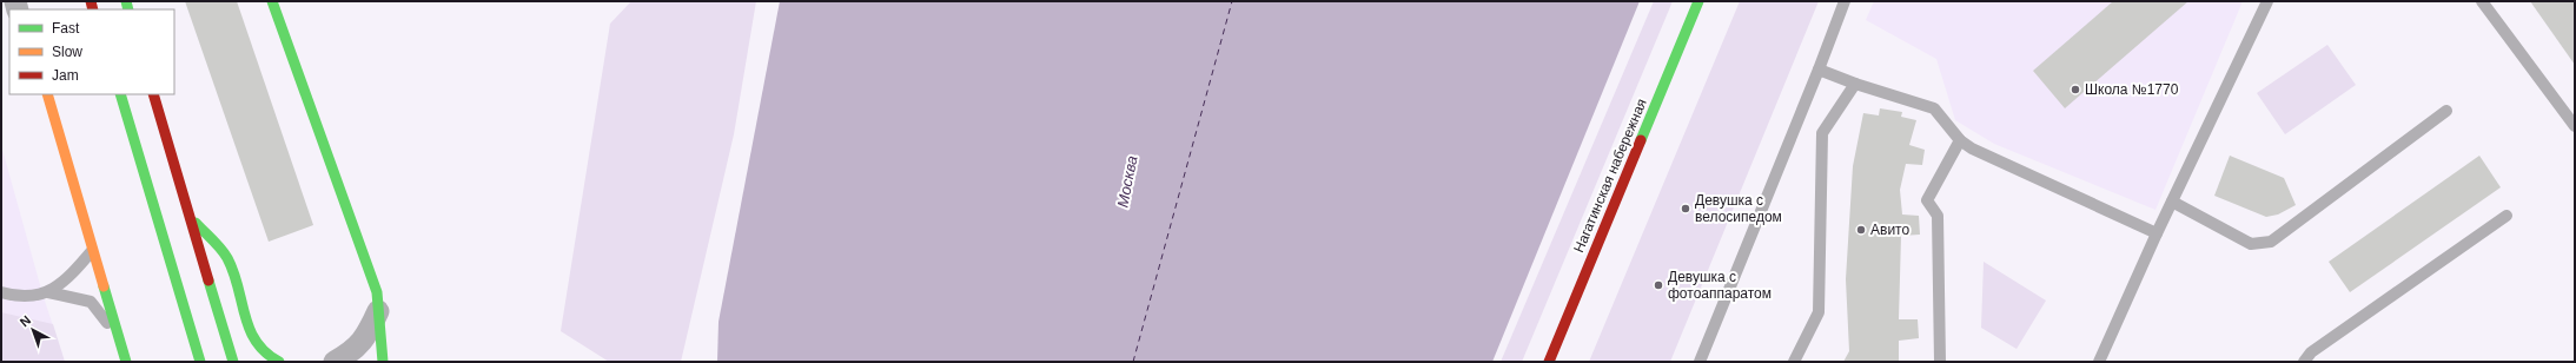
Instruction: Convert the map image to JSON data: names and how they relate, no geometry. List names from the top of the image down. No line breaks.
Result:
{"streets":{"street":["Нагатинская набережная"]},"water":["Москва"],"places":["Школа №1770","Девушка с велосипедом","Авито","Девушка с фотоаппаратом"],"legend":["Fast","Slow","Jam"],"north":"top left"}
